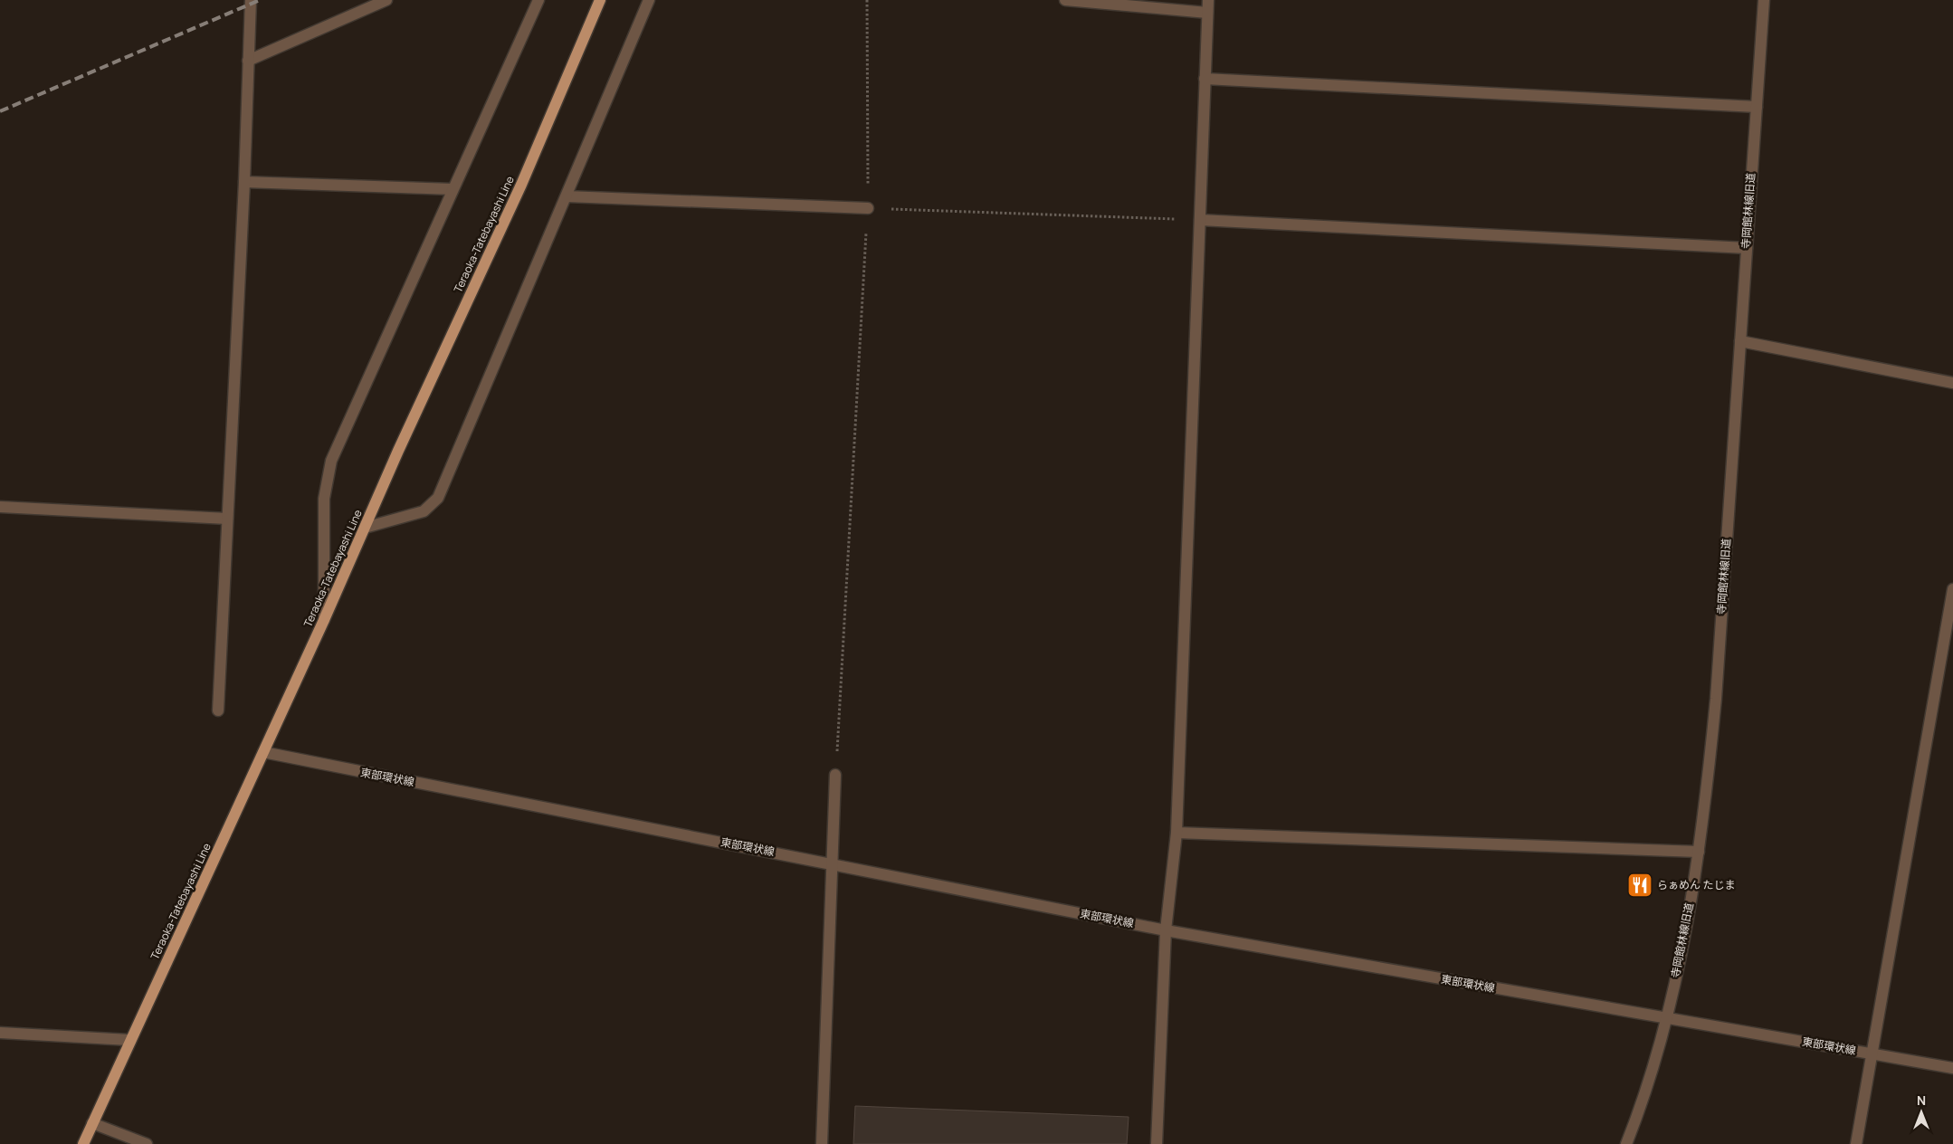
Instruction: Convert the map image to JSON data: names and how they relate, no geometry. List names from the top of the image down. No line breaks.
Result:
{"streets":{"main road":["Teraoka-Tatebayashi Line"],"street":["寺岡館林線旧道","東部環状線"]},"crossings":[["寺岡館林線旧道","東部環状線"],["Teraoka-Tatebayashi Line","東部環状線"]],"places":{"restaurant":["らぁめん たじま"]},"north":"top"}
